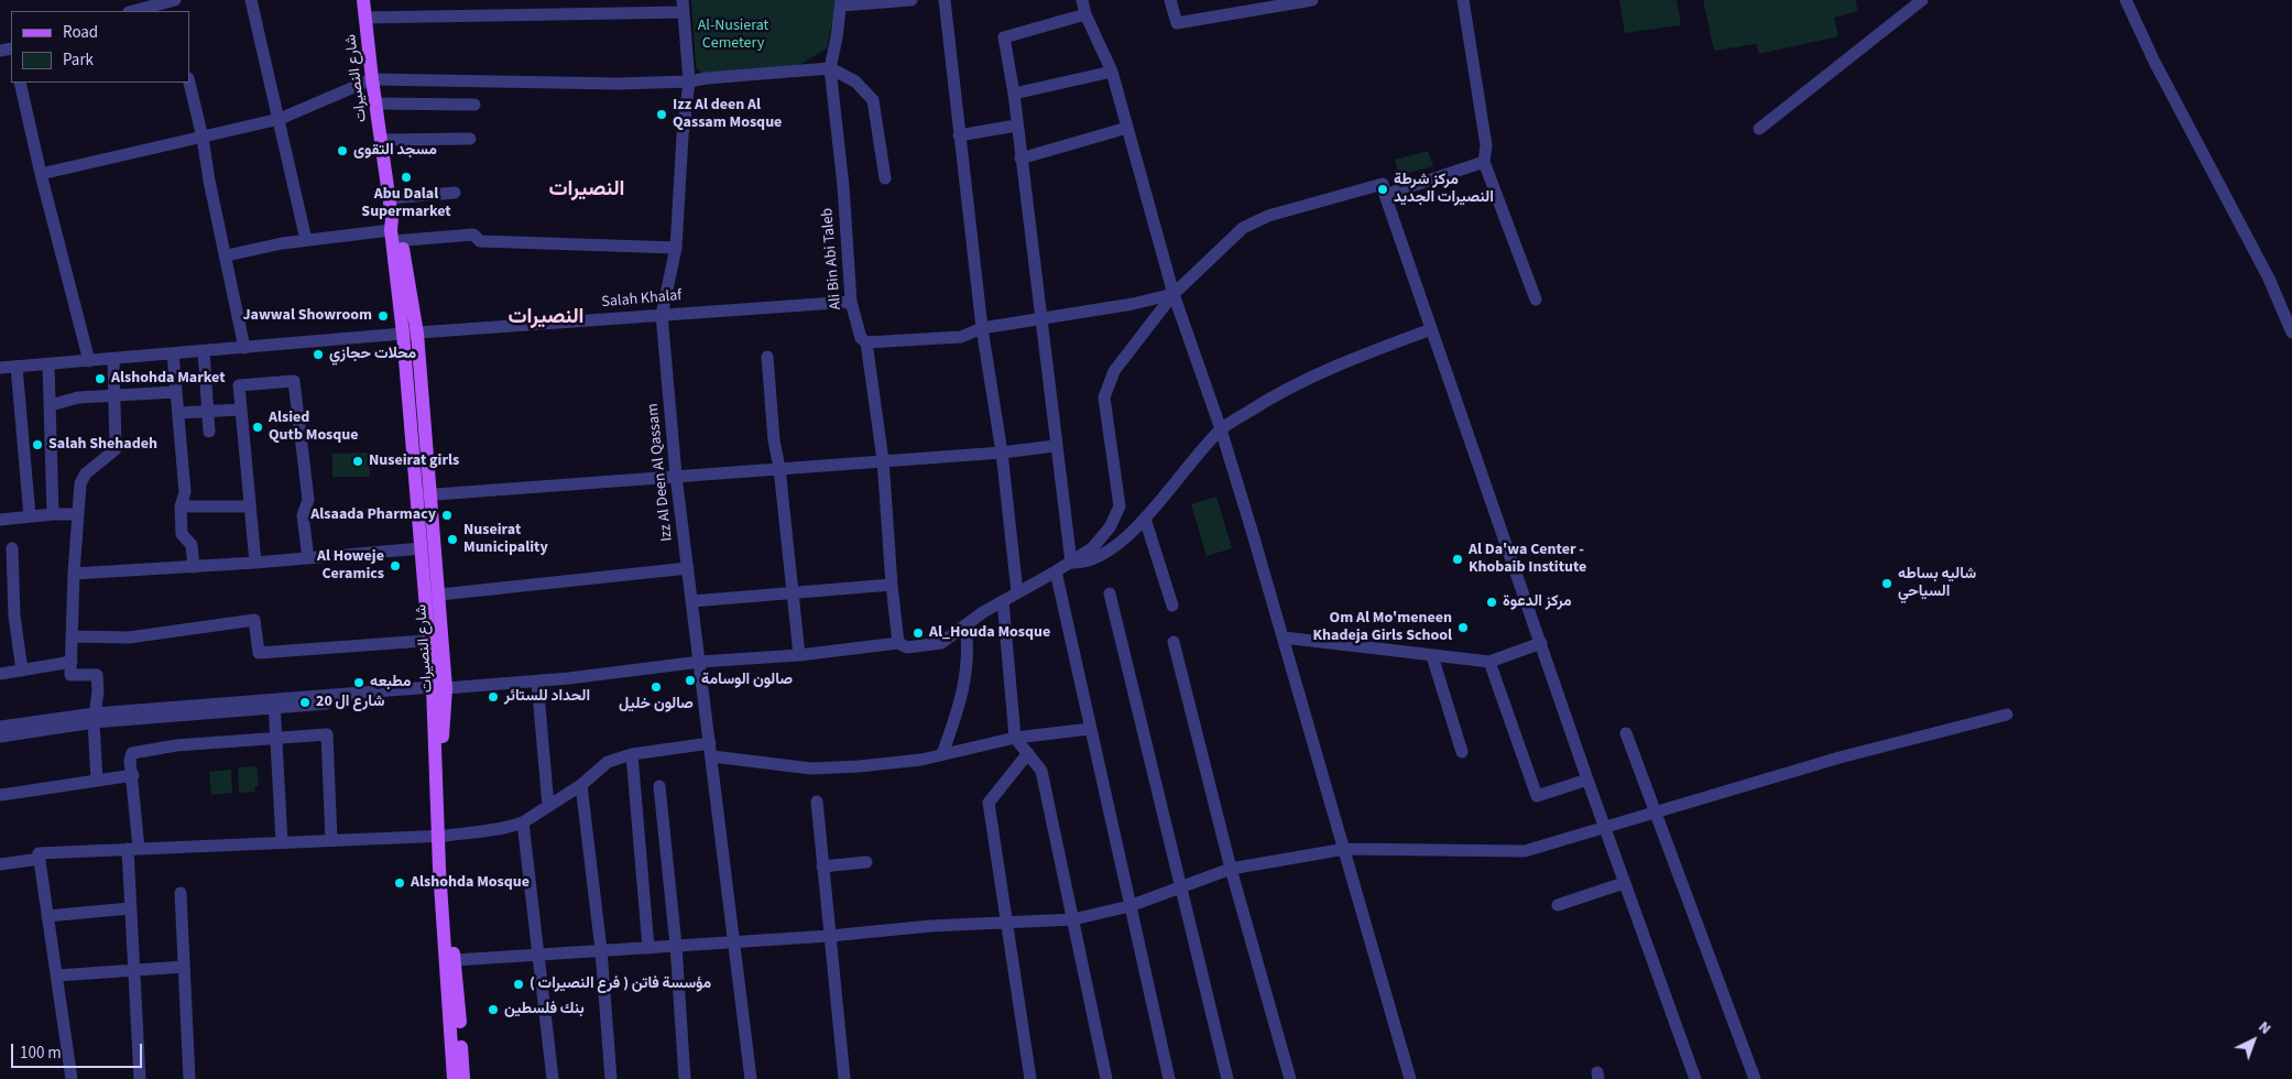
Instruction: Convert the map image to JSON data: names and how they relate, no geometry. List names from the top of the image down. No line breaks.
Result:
{"streets":{"main road":["شارع النصيرات"],"street":["Ali Bin Abi Taleb","Salah Khalaf","Izz Al Deen Al Qassam"]},"crossings":[["شارع النصيرات","Salah Khalaf"],["Ali Bin Abi Taleb","Salah Khalaf"],["Salah Khalaf","Izz Al Deen Al Qassam"]],"districts":["النصيرات","النصيرات"],"parks":["Al-Nusierat Cemetery"],"places":["Izz Al deen Al Qassam Mosque","مسجد التقوى","Abu Dalal Supermarket","مركز شرطة النصيرات الجديد","Jawwal Showroom","محلات حجازي","Alshohda Market","Alsied Qutb Mosque","Salah Shehadeh","Nuseirat girls","Alsaada Pharmacy","Nuseirat Municipality","Al Da'wa Center - Khobaib Institute","Al Howeje Ceramics","شاليه بساطه السياحي","مركز الدعوة","Om Al Mo'meneen Khadeja Girls School","Al_Houda Mosque","صالون الوسامة","مطبعه","صالون خليل","الحداد للستائر","شارع ال 20","Alshohda Mosque","مؤسسة فاتن ( فرع النصيرات )","بنك فلسطين"],"legend":["Road","Park"],"scale_bar":"100 m","north":"top right"}
